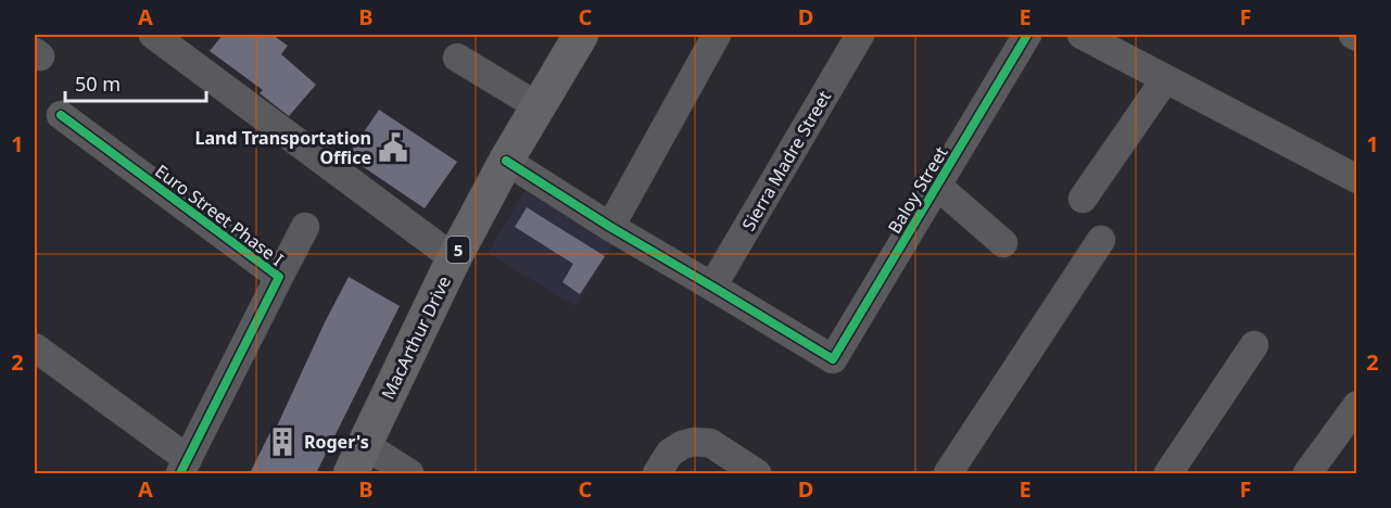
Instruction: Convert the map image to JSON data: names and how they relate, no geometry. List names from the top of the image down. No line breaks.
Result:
{"streets":{"main road":["5","MacArthur Drive"],"street":["Sierra Madre Street","Baloy Street","Euro Street Phase I"]},"crossings":[["Sierra Madre Street","Baloy Street"]],"places":{"public building":["Land Transportation Office"],"building":["Roger's"]},"scale_bar":"50 m","grid":{"columns":["A","B","C","D","E","F"],"rows":["1","2"]}}
